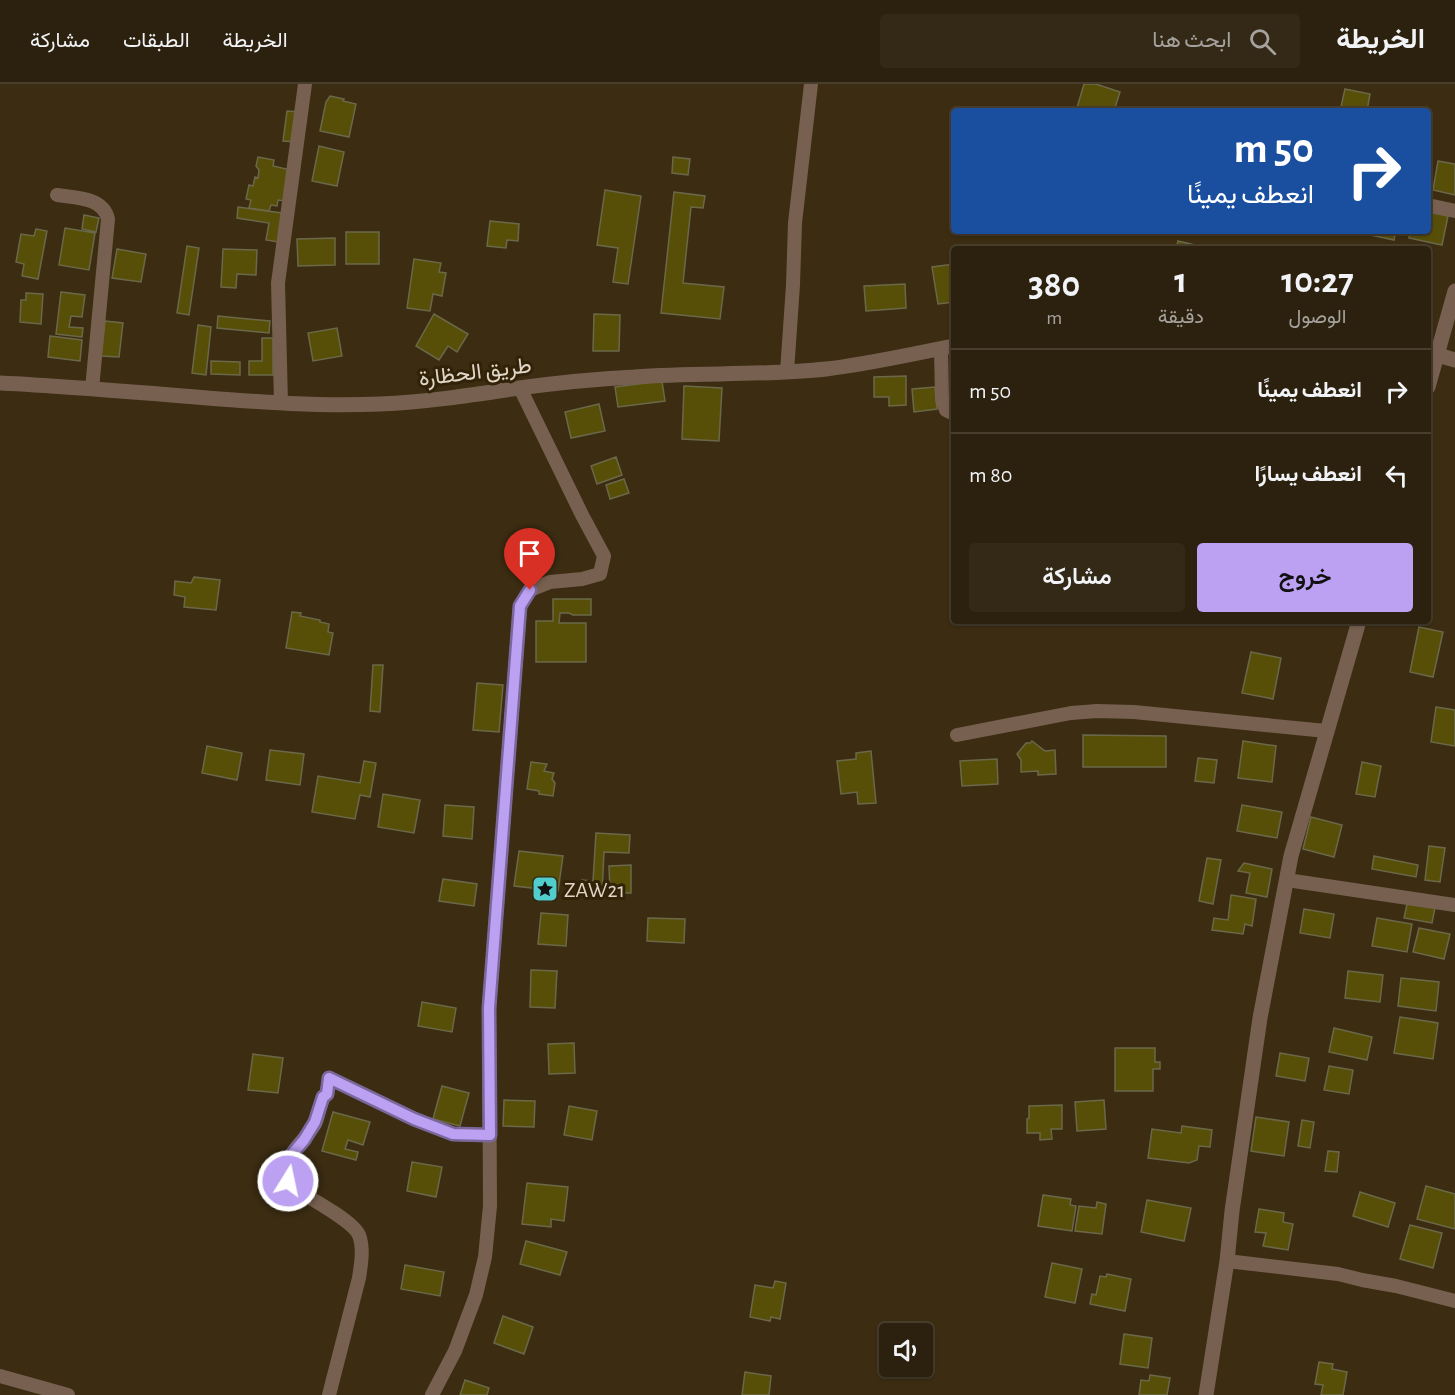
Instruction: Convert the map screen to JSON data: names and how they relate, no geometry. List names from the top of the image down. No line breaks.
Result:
{"streets":{"street":["طريق الحظارة"]},"places":{"place":["ZAW21"]},"page":{"header":"الخريطة","search":"ابحث هنا","nav":["الخريطة","الطبقات","مشاركة"],"turn":["50 m","انعطف يمينًا"],"eta":["10:27","الوصول","1","دقيقة","380","m"],"list":[{"name":"انعطف يمينًا","value":"50 m"},{"name":"انعطف يسارًا","value":"80 m"}],"buttons":["خروج","مشاركة"]}}
